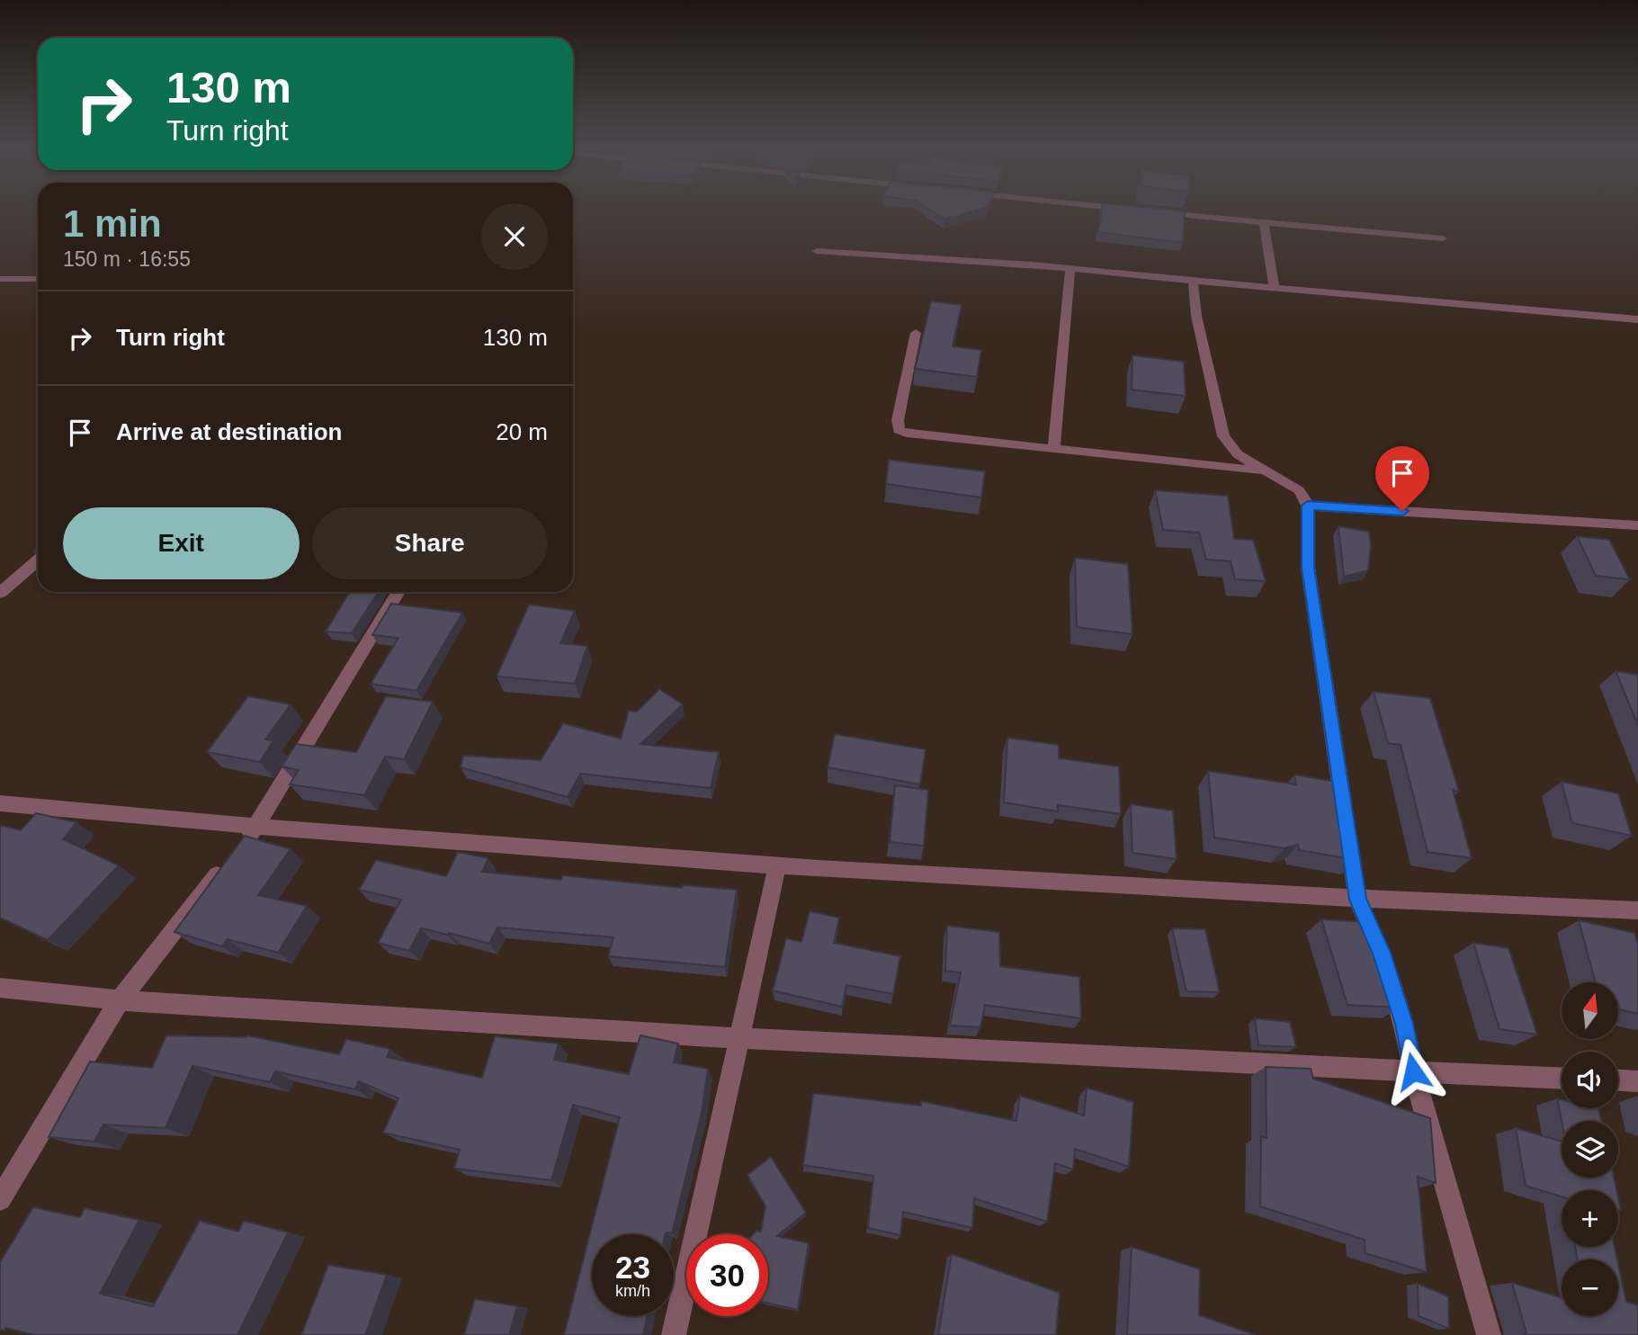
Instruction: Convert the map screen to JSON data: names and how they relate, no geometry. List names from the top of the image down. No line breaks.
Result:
{"north":"top","page":{"turn":["130 m","Turn right"],"heading":["1 min","150 m · 16:55"],"list":[{"name":"Turn right","value":"130 m"},{"name":"Arrive at destination","value":"20 m"}],"buttons":["Exit","Share"],"map_buttons":["+","−"],"speed":"23 km/h","limit":"30"}}
